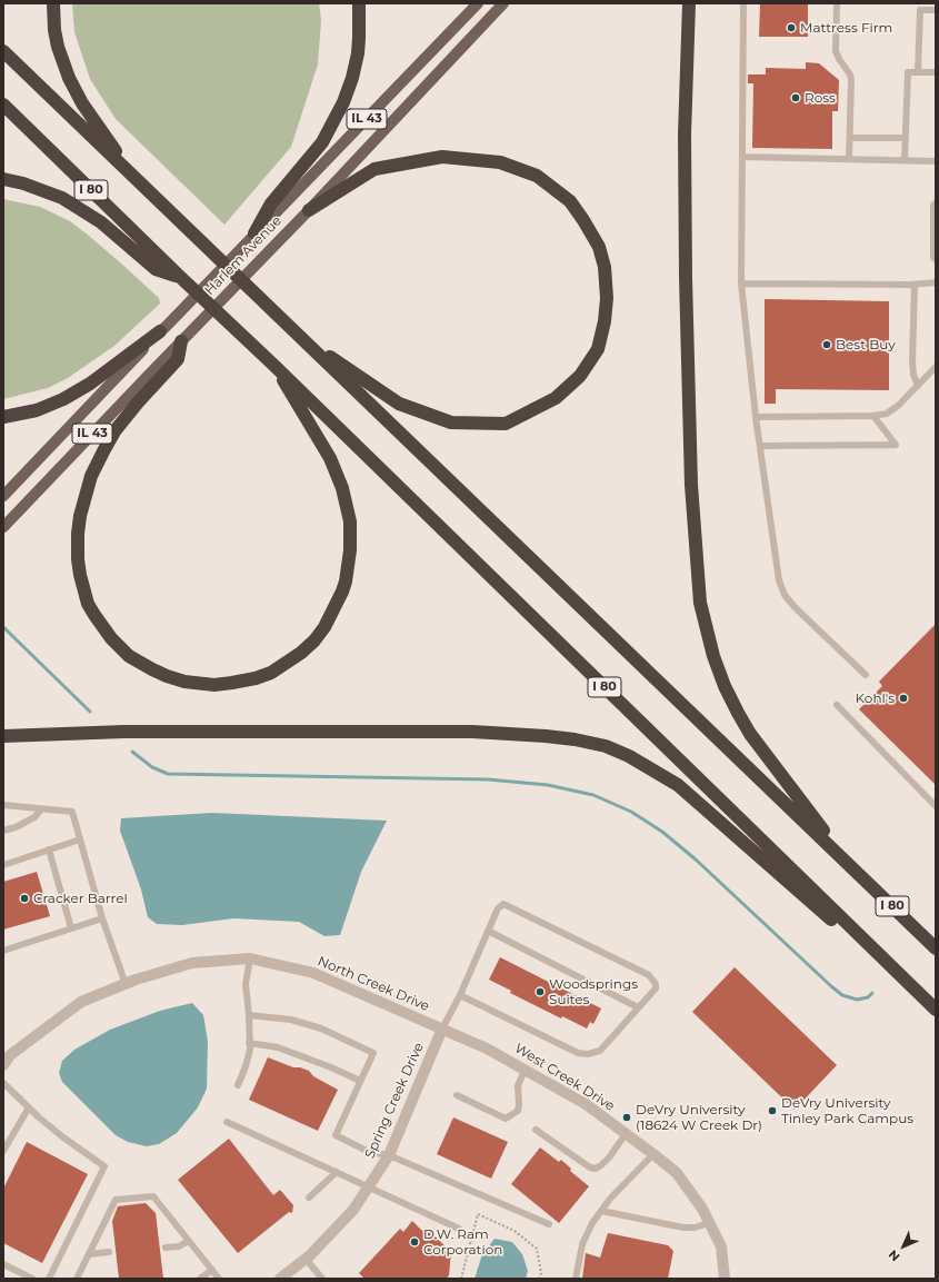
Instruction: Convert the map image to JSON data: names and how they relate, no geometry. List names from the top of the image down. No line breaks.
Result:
{"streets":{"highway":["I 80"],"main road":["IL 43","Harlem Avenue"],"street":["North Creek Drive","West Creek Drive","Spring Creek Drive"]},"crossings":[["North Creek Drive","West Creek Drive"],["North Creek Drive","Spring Creek Drive"],["West Creek Drive","Spring Creek Drive"]],"places":["Mattress Firm","Ross","Best Buy","Kohl's","Cracker Barrel","Woodsprings Suites","DeVry University Tinley Park Campus","DeVry University (18624 W Creek Dr)","D.W. Ram Corporation"],"north":"bottom left"}
